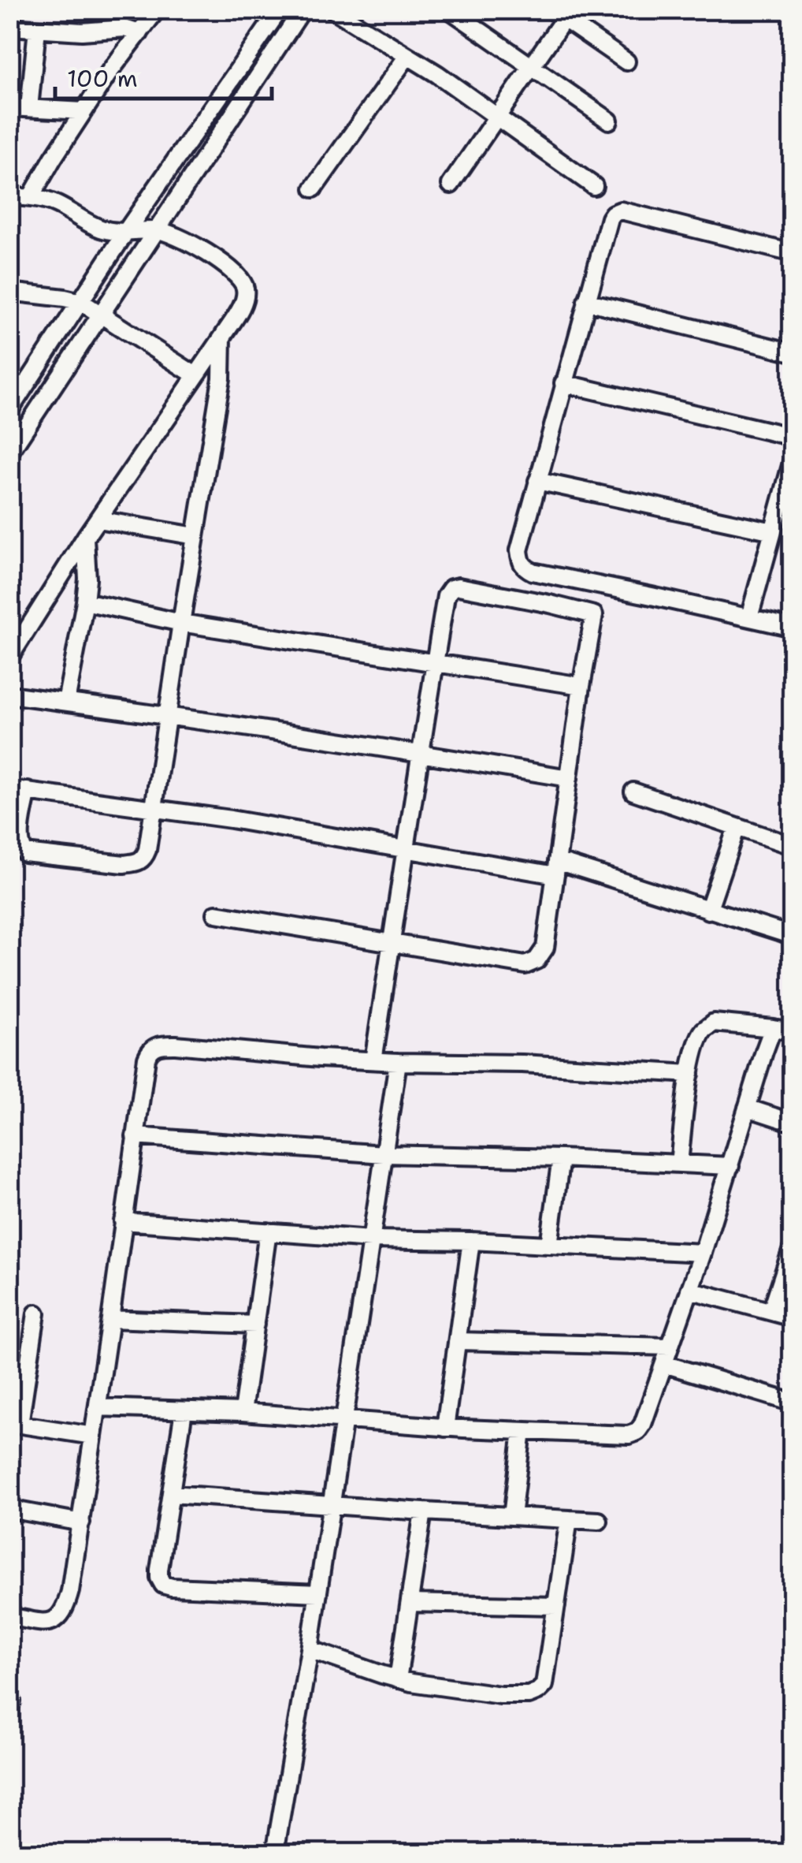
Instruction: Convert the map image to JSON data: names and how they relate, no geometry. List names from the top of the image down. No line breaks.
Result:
{"scale_bar":"100 m"}
